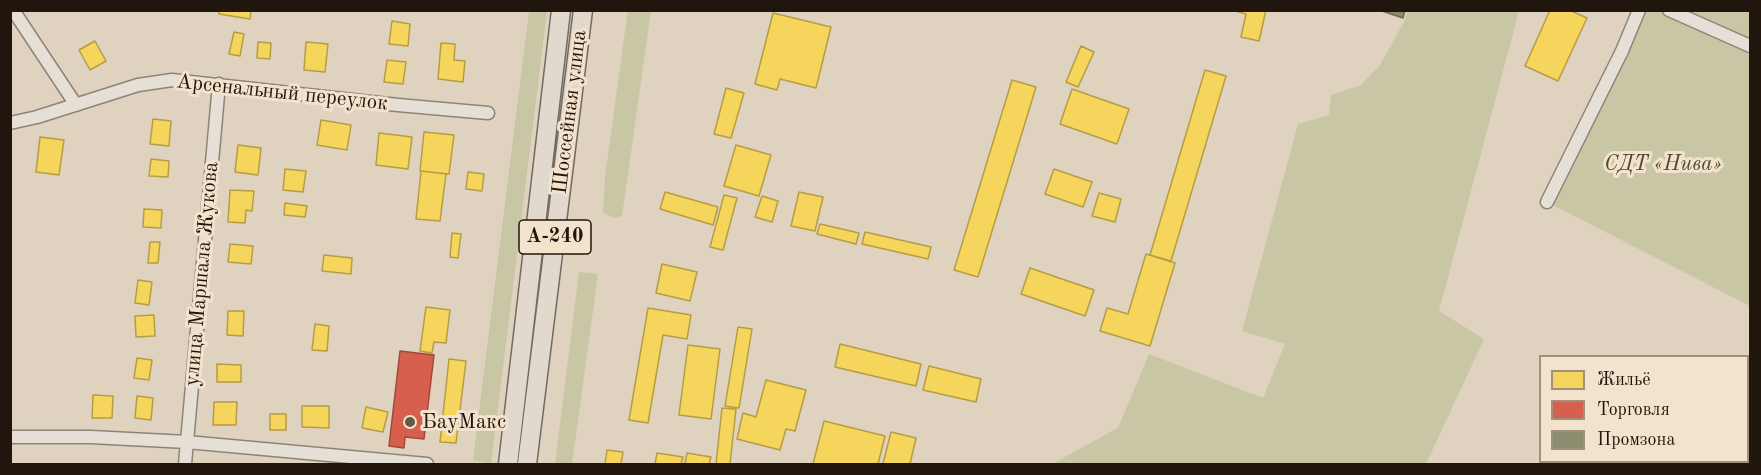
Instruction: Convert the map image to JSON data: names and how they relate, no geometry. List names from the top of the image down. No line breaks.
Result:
{"streets":{"main road":["Шоссейная улица","А-240"],"street":["Арсенальный переулок","улица Маршала Жукова"]},"crossings":[["Арсенальный переулок","улица Маршала Жукова"]],"parks":["СДТ «Нива»"],"places":["БауМакс"],"legend":["Жильё","Торговля","Промзона"]}
